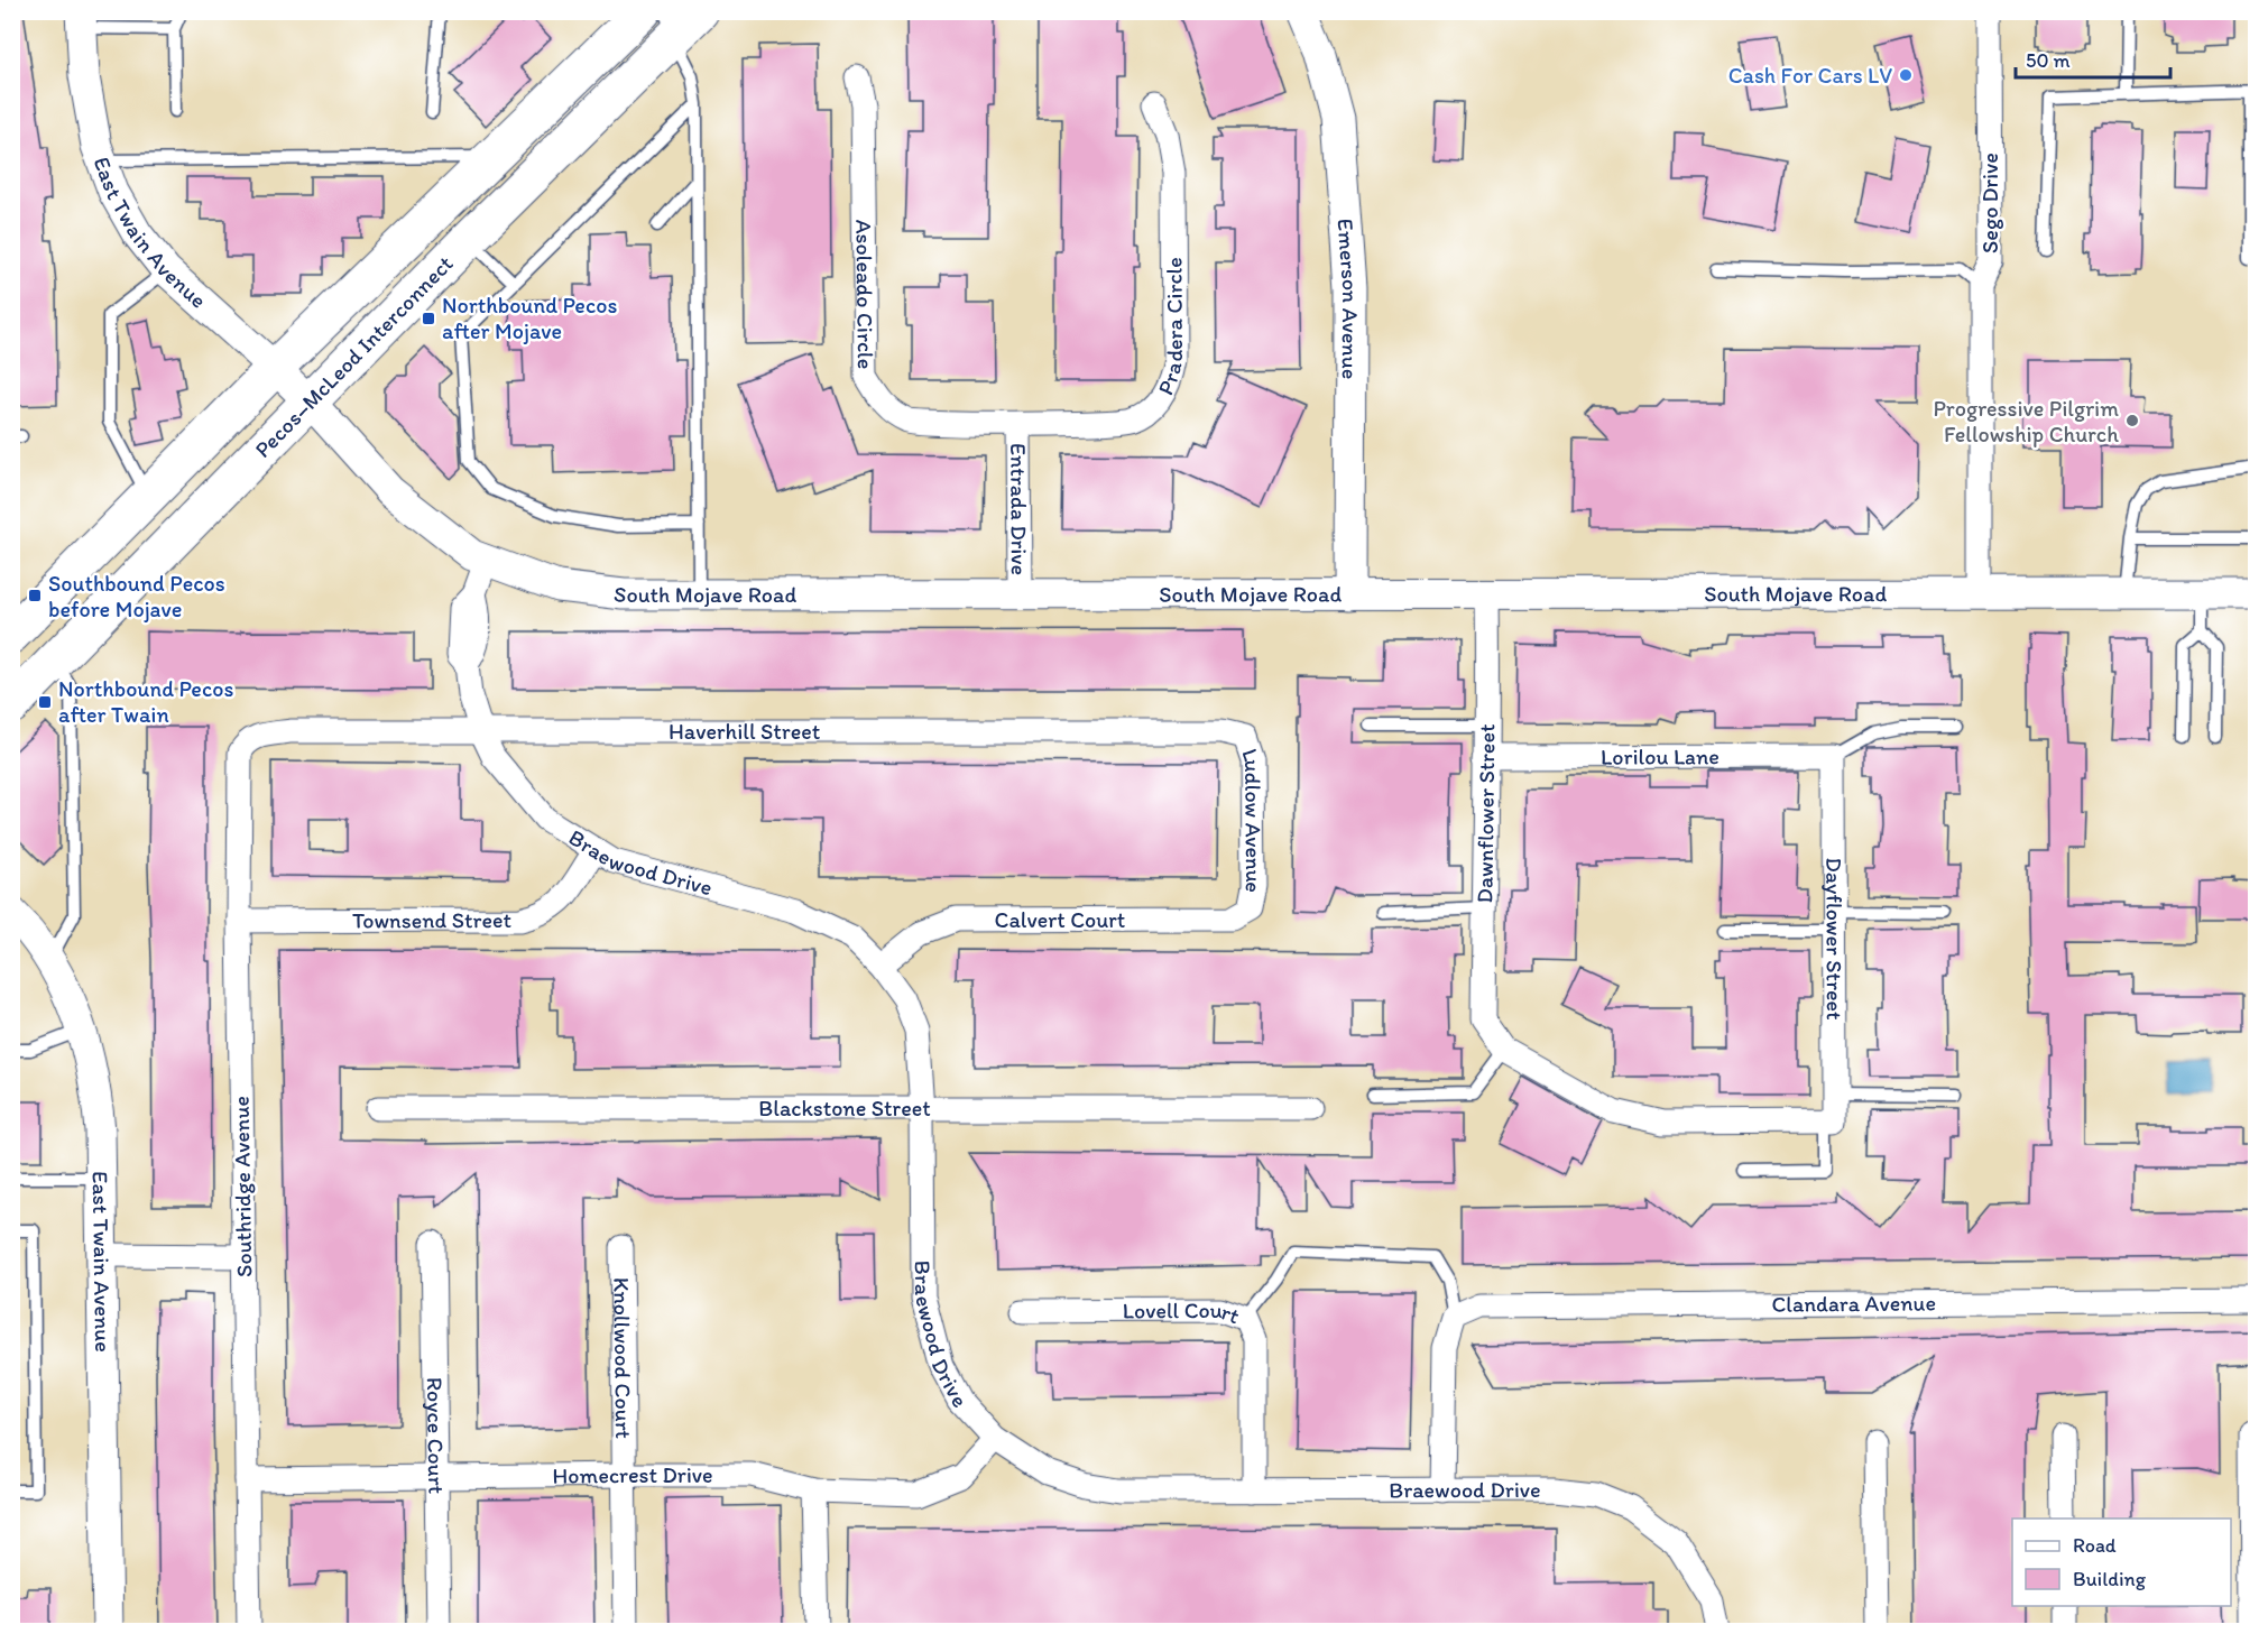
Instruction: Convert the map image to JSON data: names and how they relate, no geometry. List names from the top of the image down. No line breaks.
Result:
{"streets":{"main road":["Pecos–McLeod Interconnect"],"street":["Sego Drive","East Twain Avenue","Asoleado Circle","Emerson Avenue","Pradera Circle","Entrada Drive","South Mojave Road","Haverhill Street","Lorilou Lane","Dawnflower Street","Ludlow Avenue","Braewood Drive","Townsend Street","Calvert Court","Dayflower Street","Blackstone Street","Southridge Avenue","Clandara Avenue","Lovell Court","Knollwood Court","Royce Court","Homecrest Drive"]},"crossings":[["Sego Drive","South Mojave Road"],["East Twain Avenue","Pecos–McLeod Interconnect"],["East Twain Avenue","South Mojave Road"],["Asoleado Circle","Pradera Circle"],["Asoleado Circle","Entrada Drive"],["Emerson Avenue","South Mojave Road"],["Pradera Circle","Entrada Drive"],["Pecos–McLeod Interconnect","South Mojave Road"],["Entrada Drive","South Mojave Road"],["South Mojave Road","Dawnflower Street"],["South Mojave Road","Braewood Drive"],["Haverhill Street","Ludlow Avenue"],["Haverhill Street","Braewood Drive"],["Haverhill Street","Southridge Avenue"],["Lorilou Lane","Dawnflower Street"],["Lorilou Lane","Dayflower Street"],["Ludlow Avenue","Calvert Court"],["Braewood Drive","Townsend Street"],["Braewood Drive","Calvert Court"],["Braewood Drive","Blackstone Street"],["Braewood Drive","Lovell Court"],["Braewood Drive","Homecrest Drive"],["Townsend Street","Southridge Avenue"],["Southridge Avenue","Homecrest Drive"],["Knollwood Court","Homecrest Drive"],["Royce Court","Homecrest Drive"]],"places":{"other":["Cash For Cars LV","Progressive Pilgrim Fellowship Church"],"transit":["Northbound Pecos after Mojave","Southbound Pecos before Mojave","Northbound Pecos after Twain"]},"legend":["Road","Building"],"scale_bar":"50 m"}
